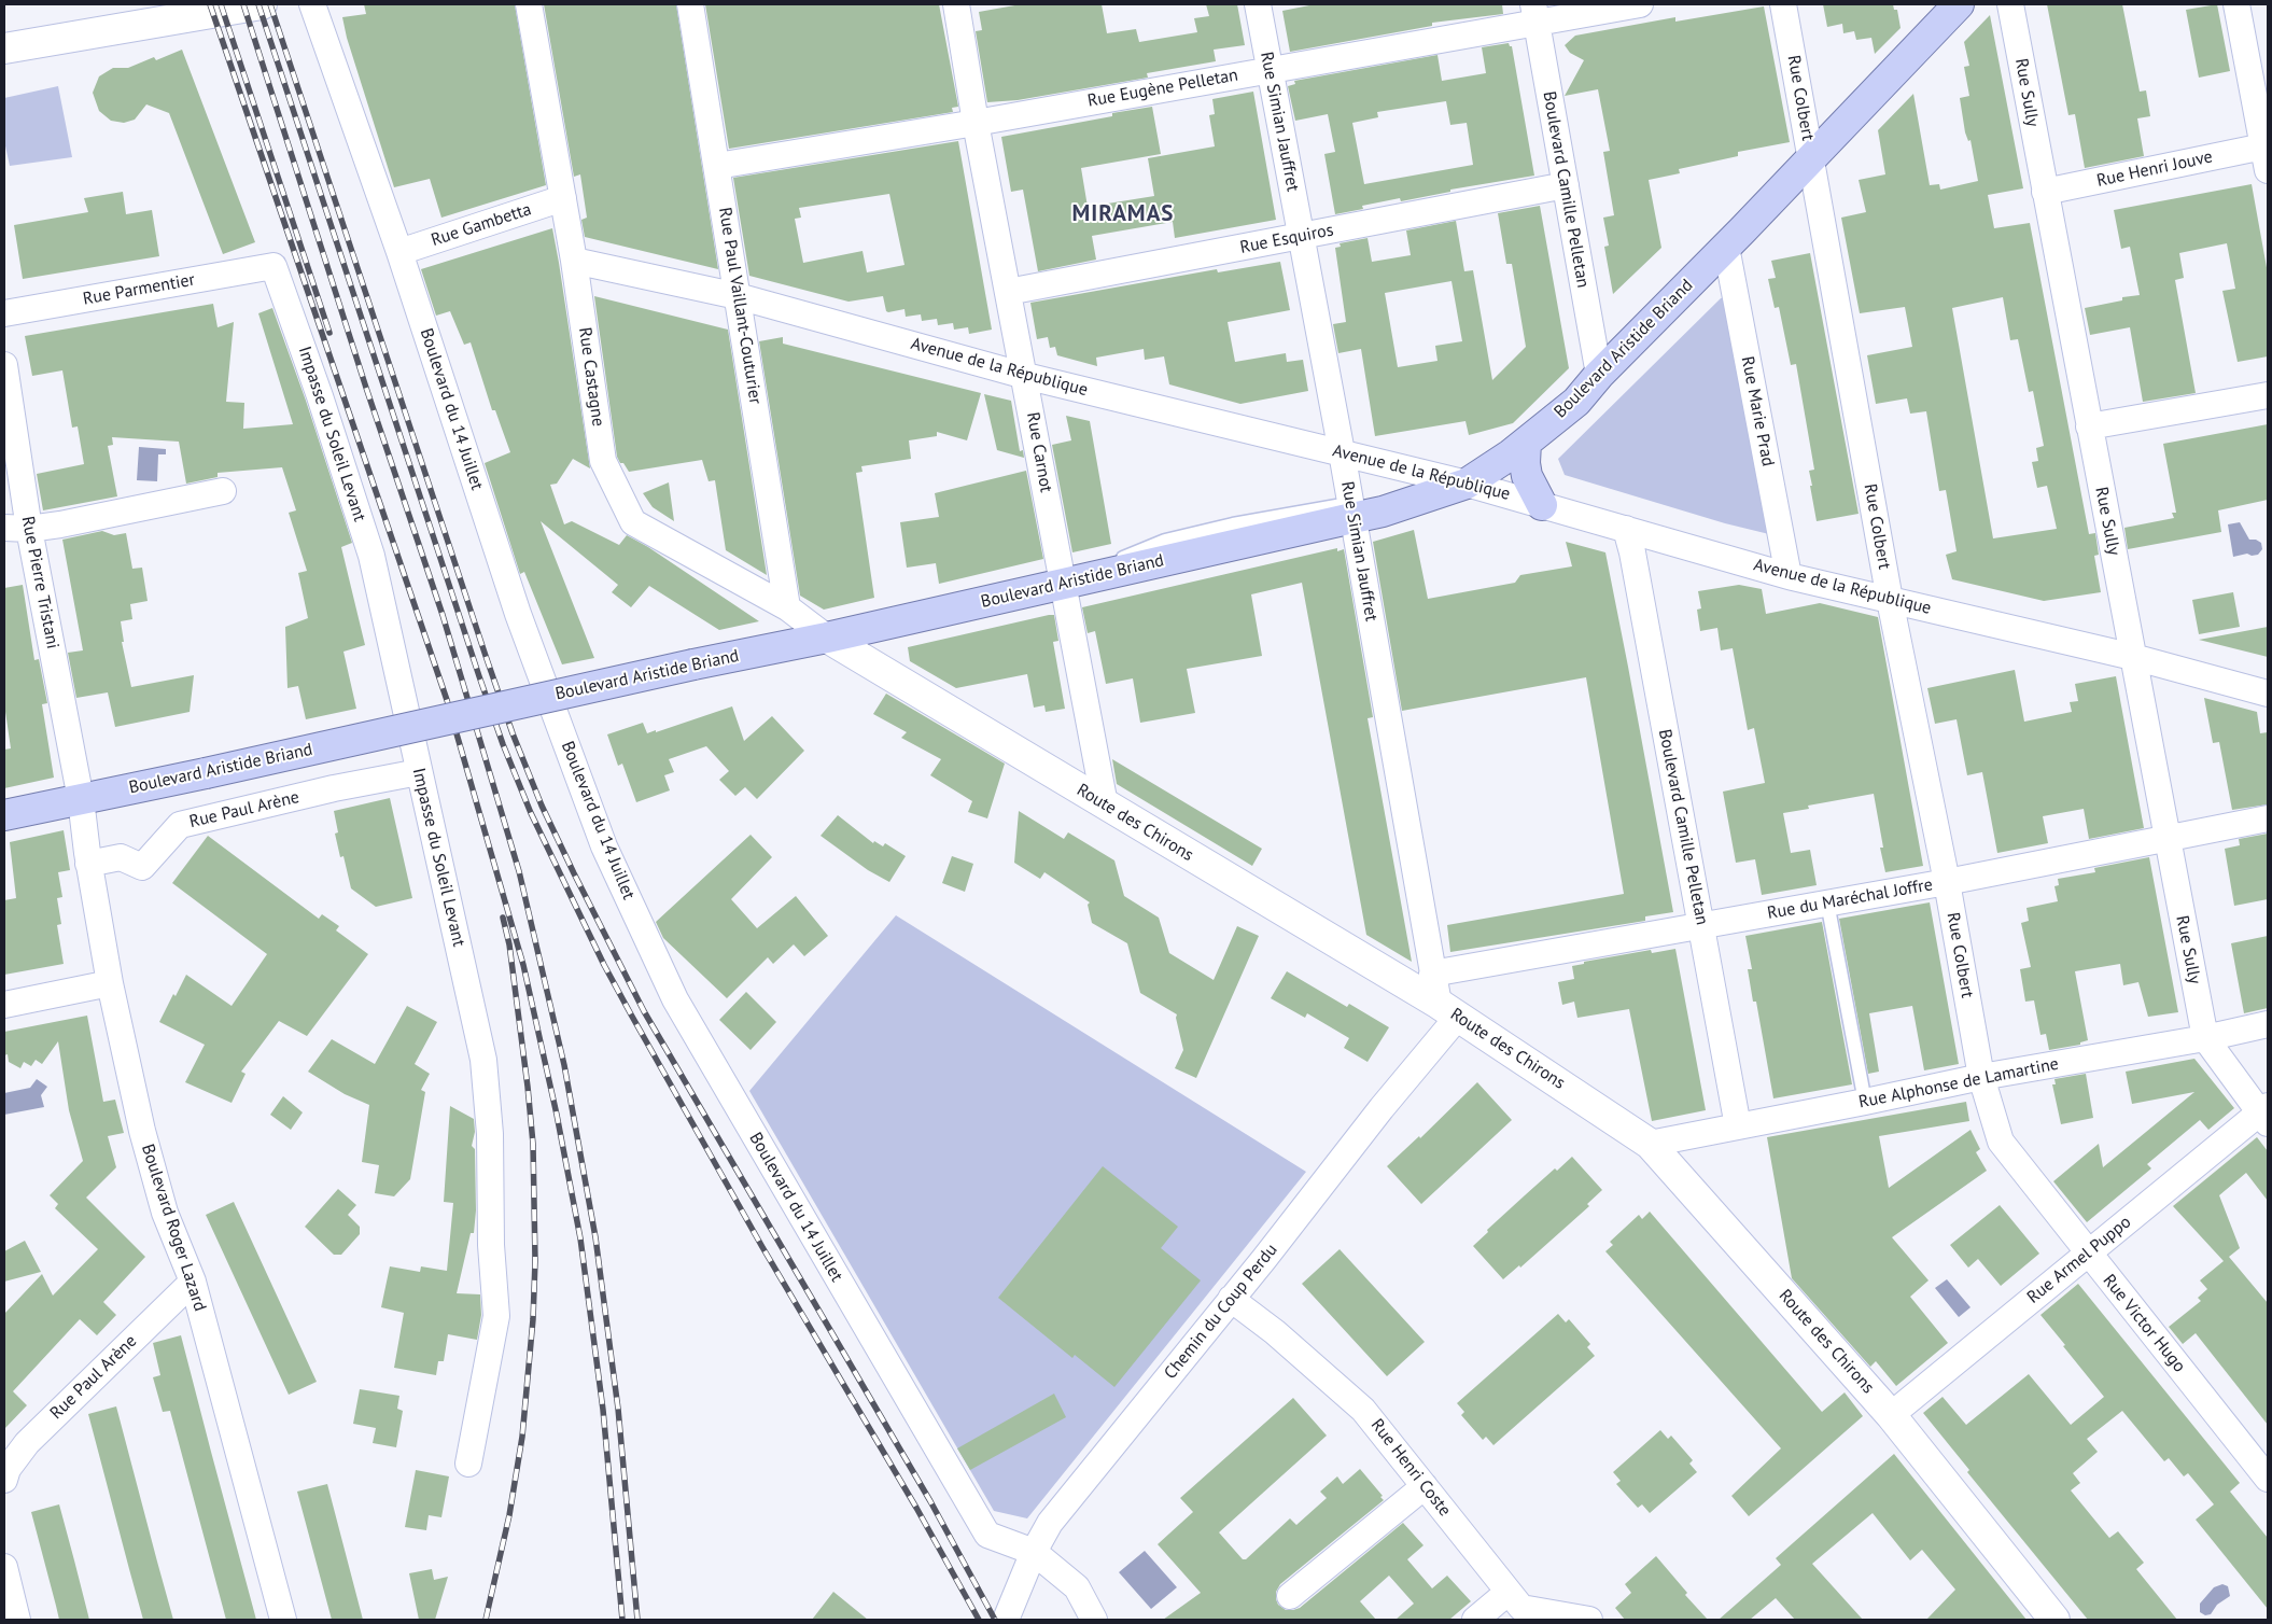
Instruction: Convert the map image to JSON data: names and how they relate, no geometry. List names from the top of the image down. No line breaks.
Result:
{"streets":{"main road":["Boulevard Aristide Briand"],"street":["Rue Eugène Pelletan","Rue Sully","Rue Colbert","Rue Simian Jauffret","Rue Henri Jouve","Boulevard Camille Pelletan","Rue Gambetta","Rue Esquiros","Rue Parmentier","Rue Paul Vaillant-Couturier","Avenue de la République","Rue Castagne","Boulevard du 14 Juillet","Rue Marie Prad","Impasse du Soleil Levant","Rue Carnot","Rue Pierre Tristani","Rue Paul Arène","Route des Chirons","Rue du Maréchal Joffre","Rue Alphonse de Lamartine","Boulevard Roger Lazard","Rue Armel Puppo","Chemin du Coup Perdu","Rue Victor Hugo","Rue Henri Coste"]},"crossings":[["Rue Eugène Pelletan","Rue Simian Jauffret"],["Rue Eugène Pelletan","Boulevard Camille Pelletan"],["Rue Eugène Pelletan","Rue Paul Vaillant-Couturier"],["Rue Eugène Pelletan","Rue Carnot"],["Rue Sully","Rue Henri Jouve"],["Rue Sully","Avenue de la République"],["Rue Sully","Rue du Maréchal Joffre"],["Rue Sully","Rue Alphonse de Lamartine"],["Rue Colbert","Boulevard Aristide Briand"],["Rue Colbert","Avenue de la République"],["Rue Colbert","Rue du Maréchal Joffre"],["Rue Colbert","Rue Alphonse de Lamartine"],["Rue Colbert","Rue Victor Hugo"],["Rue Simian Jauffret","Rue Esquiros"],["Rue Simian Jauffret","Boulevard Aristide Briand"],["Rue Simian Jauffret","Avenue de la République"],["Rue Simian Jauffret","Route des Chirons"],["Rue Simian Jauffret","Rue du Maréchal Joffre"],["Rue Simian Jauffret","Chemin du Coup Perdu"],["Boulevard Camille Pelletan","Rue Esquiros"],["Boulevard Camille Pelletan","Boulevard Aristide Briand"],["Boulevard Camille Pelletan","Avenue de la République"],["Boulevard Camille Pelletan","Rue du Maréchal Joffre"],["Boulevard Camille Pelletan","Rue Alphonse de Lamartine"],["Rue Gambetta","Rue Castagne"],["Rue Gambetta","Boulevard du 14 Juillet"],["Rue Esquiros","Rue Carnot"],["Rue Parmentier","Impasse du Soleil Levant"],["Rue Paul Vaillant-Couturier","Avenue de la République"],["Rue Paul Vaillant-Couturier","Rue Castagne"],["Boulevard Aristide Briand","Avenue de la République"],["Boulevard Aristide Briand","Rue Castagne"],["Boulevard Aristide Briand","Rue Marie Prad"],["Boulevard Aristide Briand","Rue Carnot"],["Boulevard Aristide Briand","Rue Pierre Tristani"],["Boulevard Aristide Briand","Route des Chirons"],["Boulevard Aristide Briand","Boulevard Roger Lazard"],["Avenue de la République","Rue Castagne"],["Avenue de la République","Rue Marie Prad"],["Avenue de la République","Rue Carnot"],["Rue Castagne","Route des Chirons"],["Boulevard du 14 Juillet","Chemin du Coup Perdu"],["Impasse du Soleil Levant","Rue Paul Arène"],["Rue Carnot","Route des Chirons"],["Rue Pierre Tristani","Boulevard Roger Lazard"],["Rue Paul Arène","Boulevard Roger Lazard"],["Route des Chirons","Rue Alphonse de Lamartine"],["Route des Chirons","Rue Armel Puppo"],["Route des Chirons","Chemin du Coup Perdu"],["Rue Armel Puppo","Rue Victor Hugo"],["Chemin du Coup Perdu","Rue Henri Coste"]],"districts":["MIRAMAS"]}
